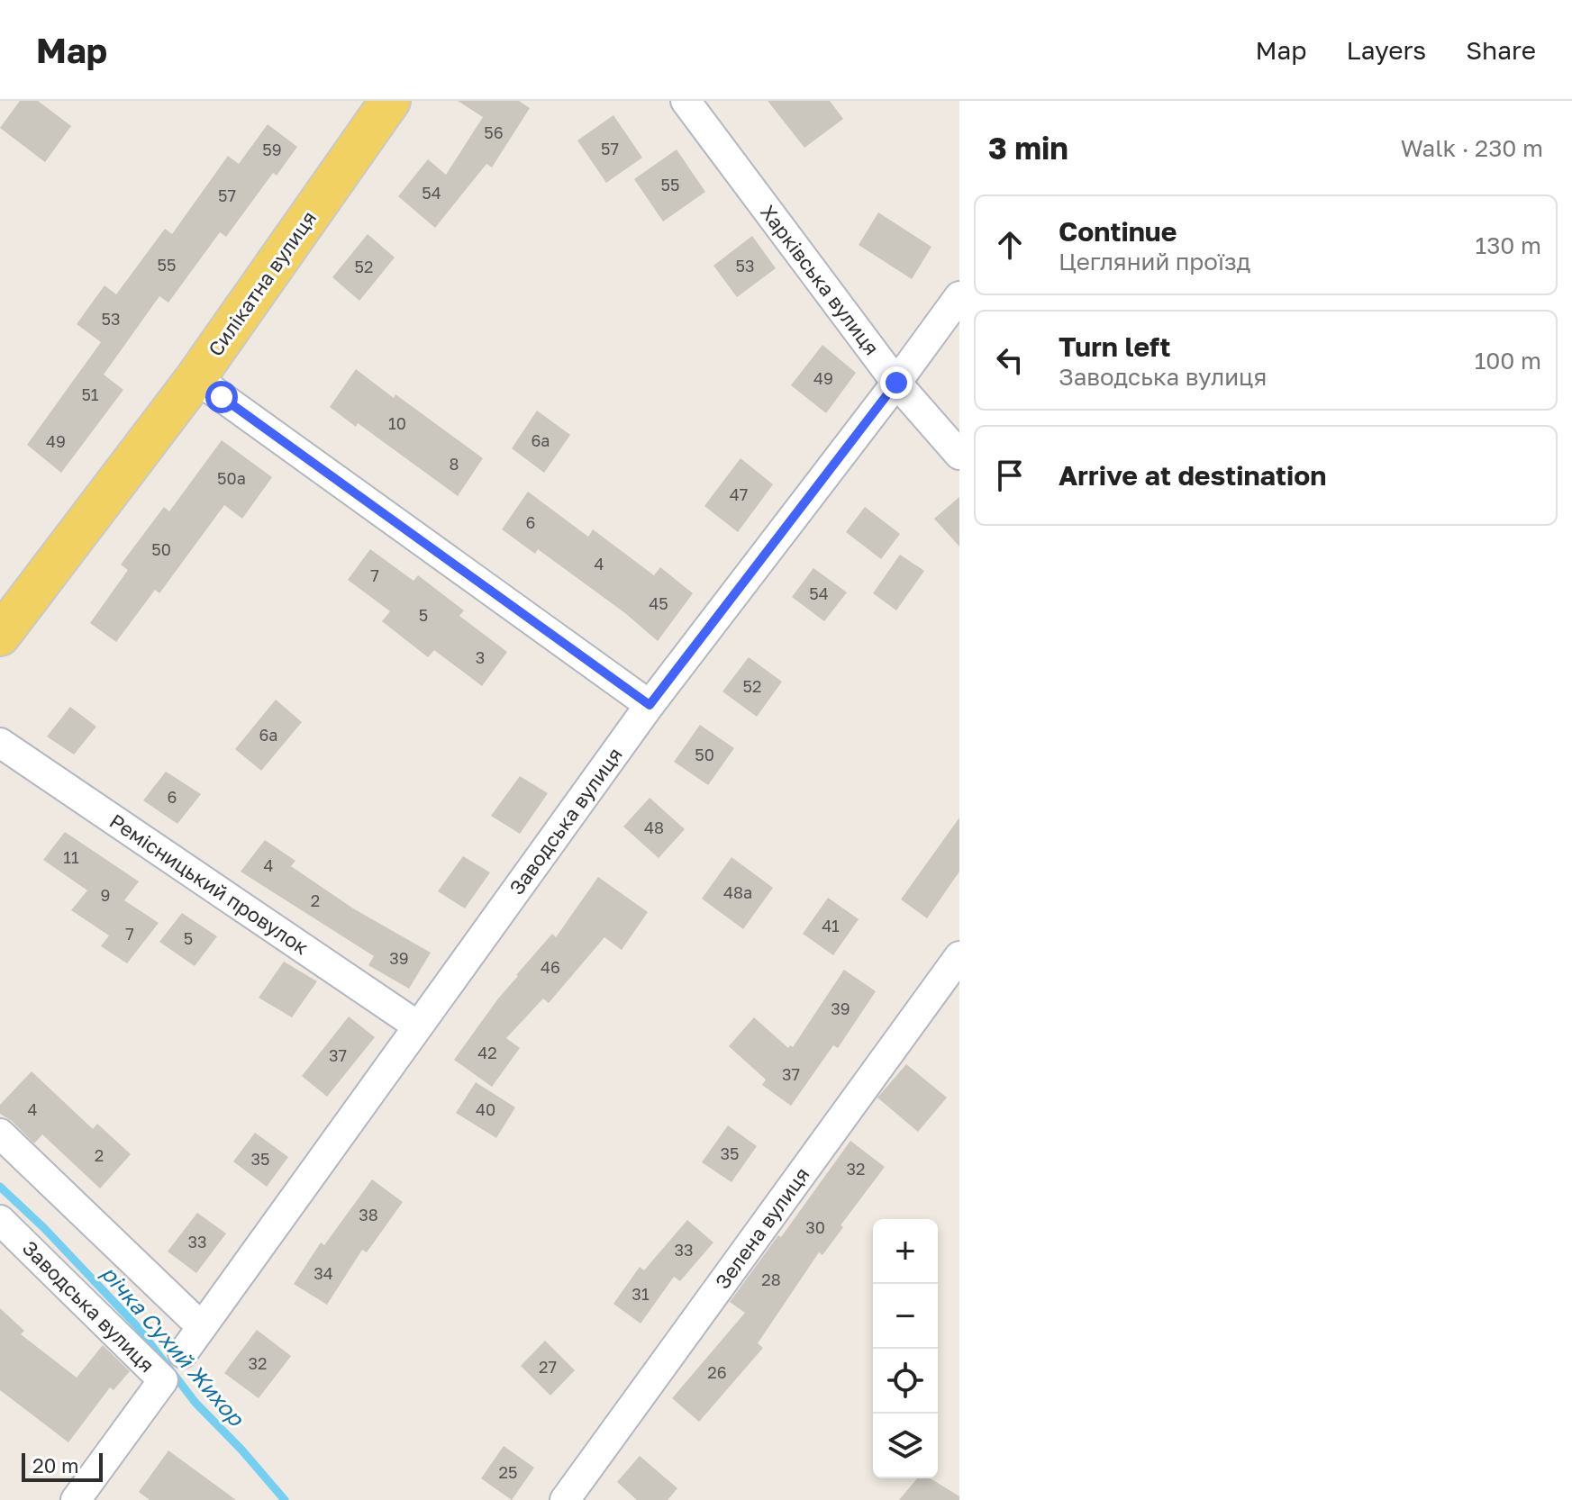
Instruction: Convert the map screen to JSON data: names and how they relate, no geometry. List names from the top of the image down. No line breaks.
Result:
{"streets":{"main road":["Силікатна вулиця"],"street":["Харківська вулиця","Заводська вулиця","Ремісницький провулок","Зелена вулиця"]},"crossings":[["Харківська вулиця","Заводська вулиця"],["Заводська вулиця","Ремісницький провулок"]],"water":["річка Сухий Жихор"],"house_numbers":["56","57","59","55","54","57","55","53","52","53","49","51","10","6а","49","8","50а","47","6","50","4","7","54","45","5","3","52","6а","50","6","48","11","4","48а","9","2","41","7","5","39","46","39","42","37","37","4","40","35","2","35","32","38","30","33","33","34","28","31","32","27","26","25"],"scale_bar":"20 m","page":{"header":"Map","nav":["Map","Layers","Share"],"heading":["3 min","Walk · 230 m"],"list":[["Continue","Цегляний проїзд","130 m"],["Turn left","Заводська вулиця","100 m"],"Arrive at destination"],"map_buttons":["+","−"],"scale":"20 m"}}
